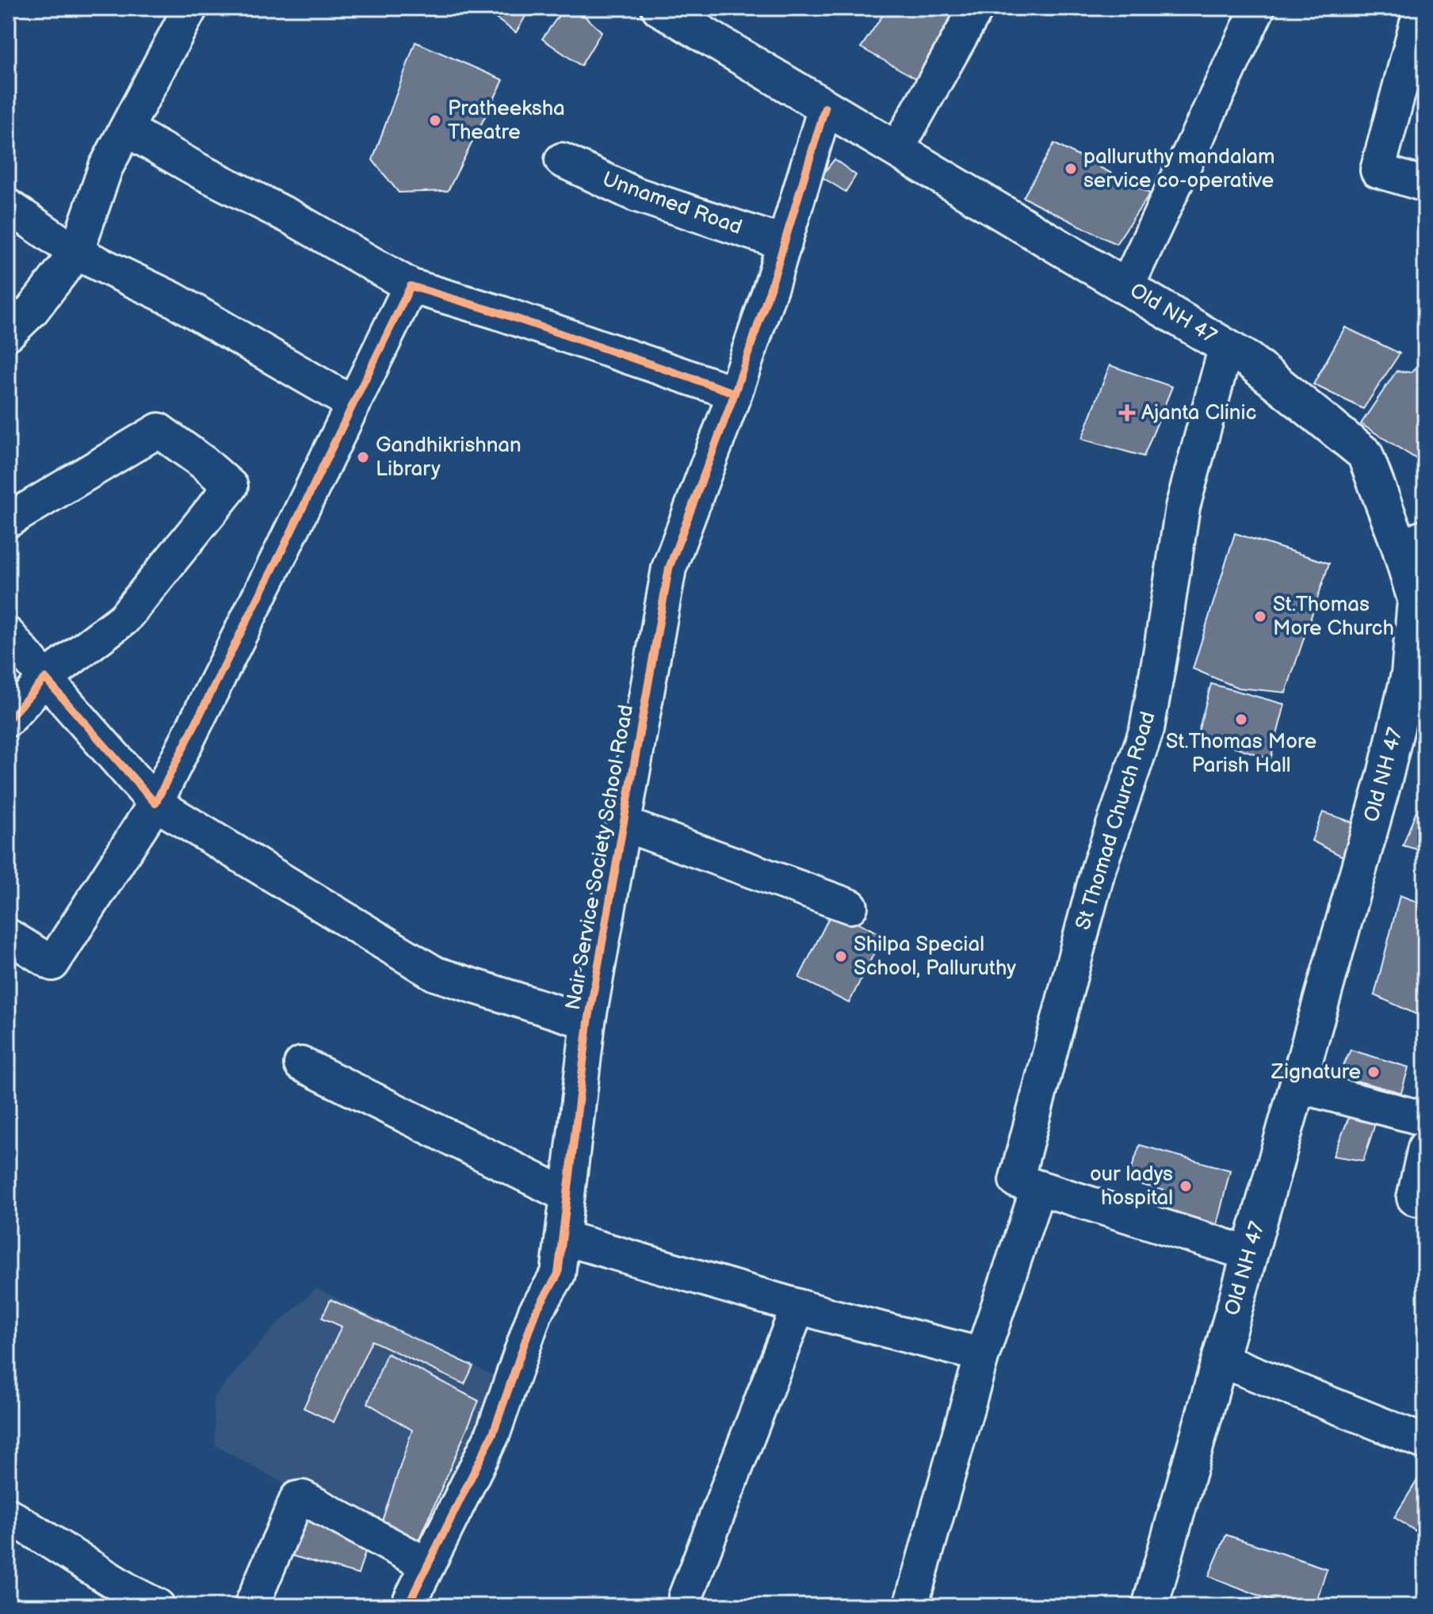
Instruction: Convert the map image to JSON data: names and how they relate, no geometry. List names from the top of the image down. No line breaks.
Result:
{"streets":{"main road":["Old NH 47"],"street":["Unnamed Road","St Thomad Church Road","Nair Service Society School Road"]},"crossings":[["Unnamed Road","Nair Service Society School Road"],["Old NH 47","St Thomad Church Road"],["Old NH 47","Nair Service Society School Road"]],"places":{"other":["Pratheeksha Theatre","palluruthy mandalam service co-operative","Gandhikrishnan Library","St.Thomas More Church","St.Thomas More Parish Hall","Shilpa Special School, Palluruthy","Zignature","our ladys hospital"],"health":["Ajanta Clinic"]}}
